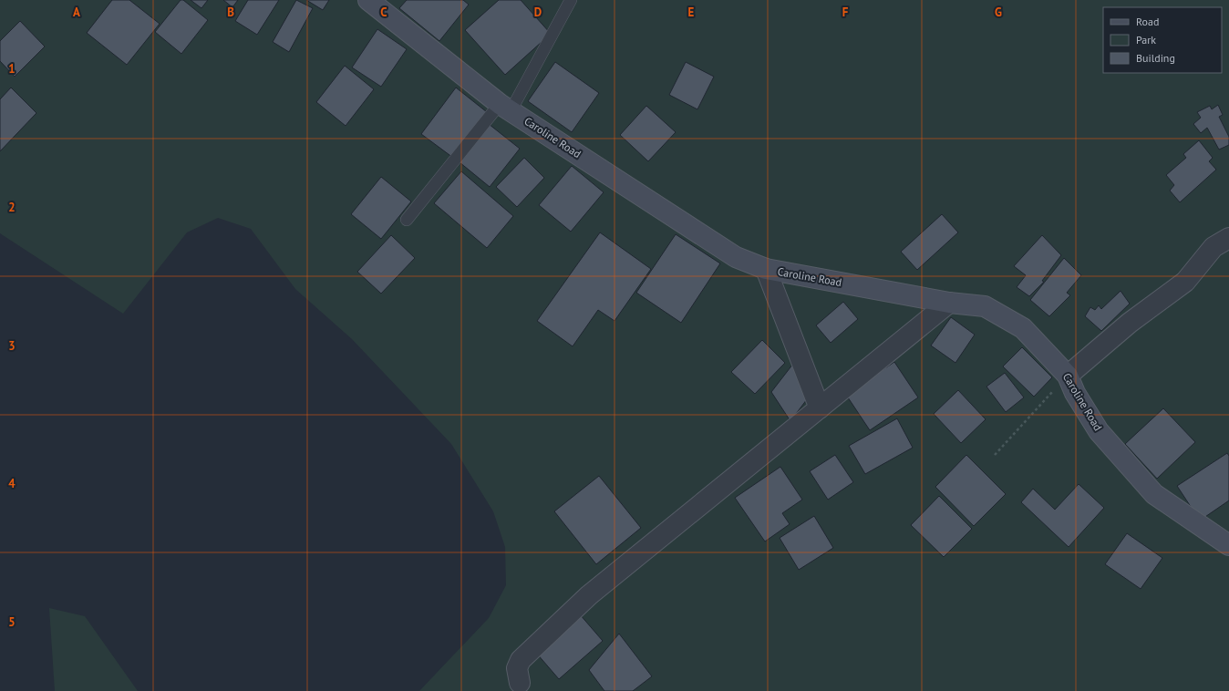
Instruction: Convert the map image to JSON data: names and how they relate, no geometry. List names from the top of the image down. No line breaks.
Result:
{"streets":{"main road":["Caroline Road"]},"legend":["Road","Park","Building"],"grid":{"columns":["A","B","C","D","E","F","G"],"rows":["1","2","3","4","5"]}}
